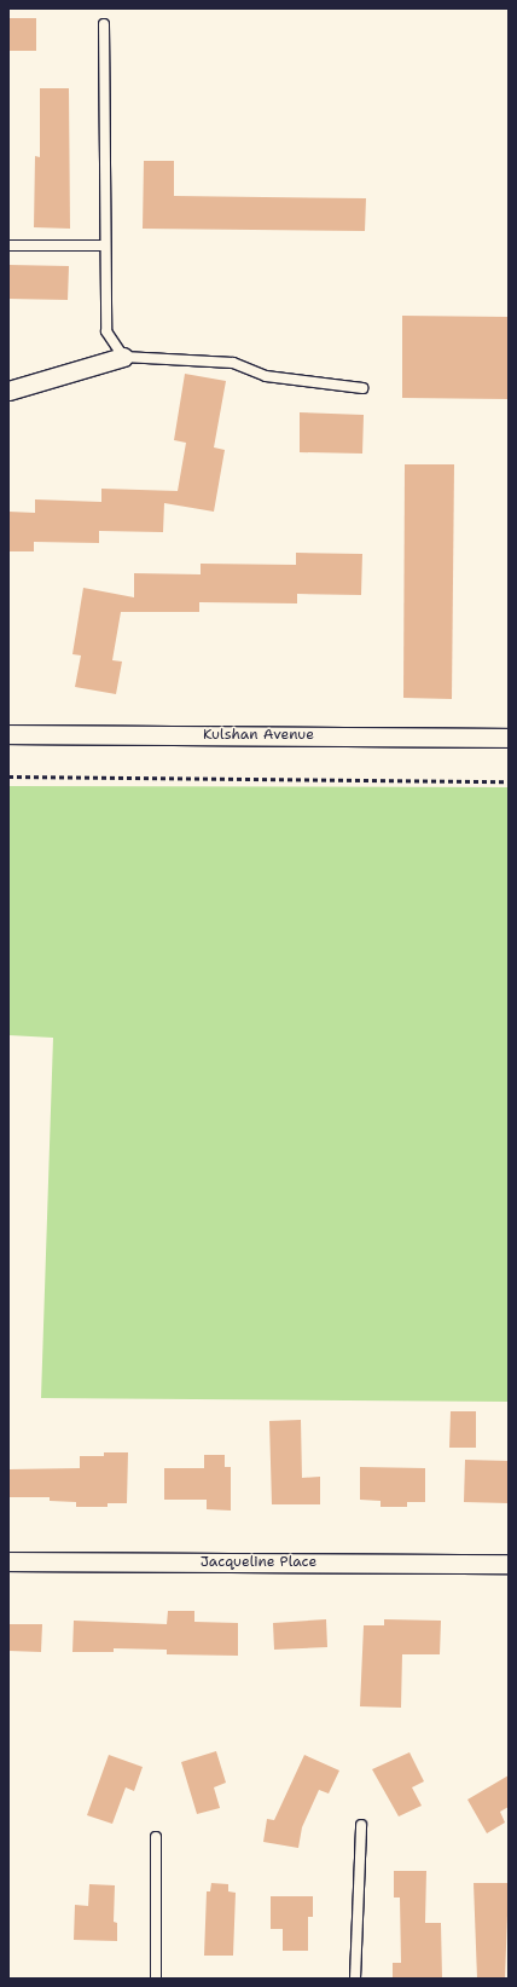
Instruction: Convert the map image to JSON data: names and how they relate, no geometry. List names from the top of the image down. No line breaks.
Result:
{"streets":{"street":["Kulshan Avenue","Jacqueline Place"]}}
